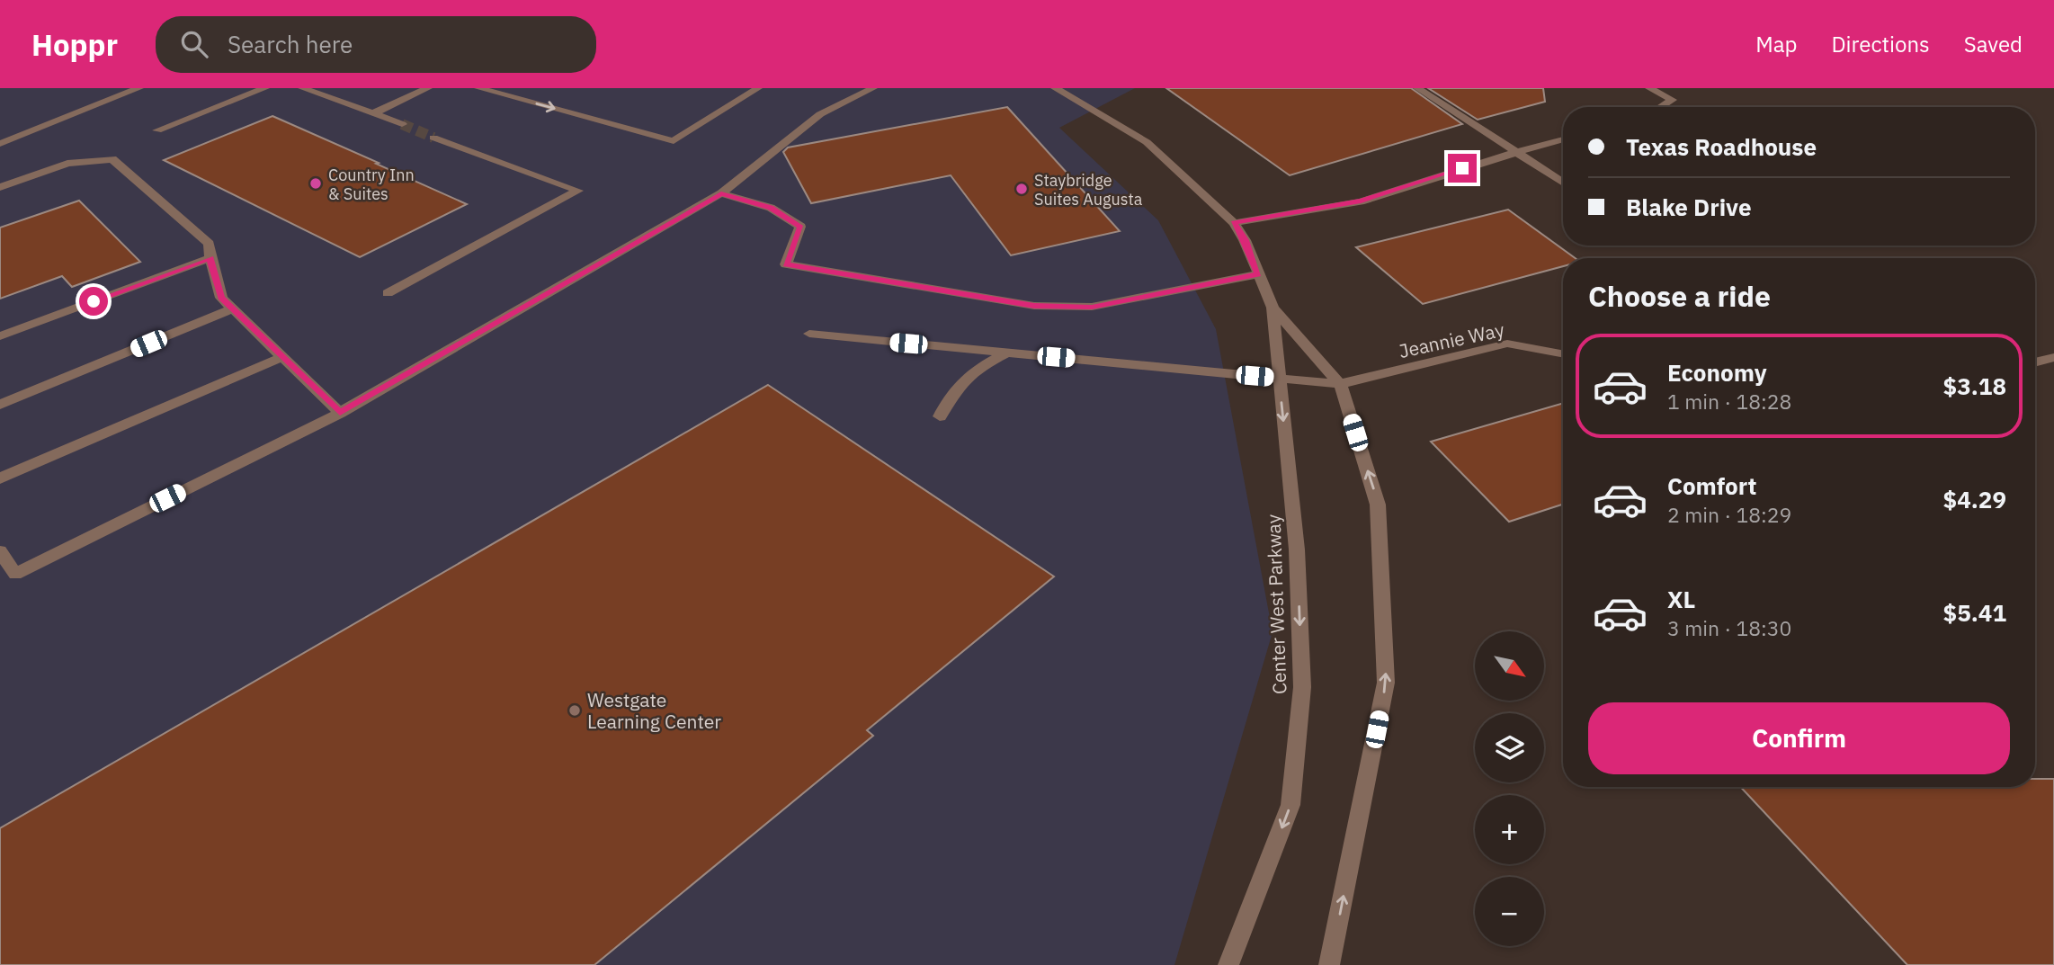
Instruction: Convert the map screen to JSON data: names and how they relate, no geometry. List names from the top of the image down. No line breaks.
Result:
{"streets":{"street":["Jeannie Way","Center West Parkway"]},"crossings":[["Jeannie Way","Center West Parkway"]],"places":["Country Inn & Suites","Staybridge Suites Augusta","Westgate Learning Center"],"north":"bottom right","page":{"header":"Hoppr","search":"Search here","nav":["Map","Directions","Saved"],"banner":["Texas Roadhouse","Blake Drive"],"heading":"Choose a ride","list":[{"name":"Economy","note":"1 min · 18:28","value":"$3.18"},{"name":"Comfort","note":"2 min · 18:29","value":"$4.29"},{"name":"XL","note":"3 min · 18:30","value":"$5.41"}],"map_buttons":["+","−"],"buttons":"Confirm"}}
